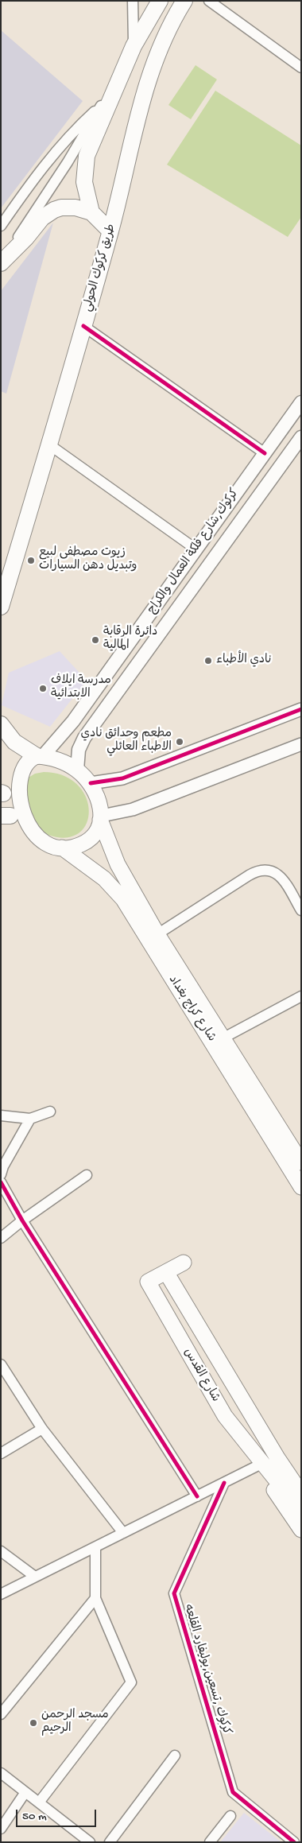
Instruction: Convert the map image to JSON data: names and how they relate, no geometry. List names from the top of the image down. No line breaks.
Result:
{"streets":{"highway":["طريق كركوك الحولي"],"main road":["كركوك,شارع فلكة العمال والكراج","شارع كراج بغداد","شارع القدس"],"street":["كركوك ,تسعين,بوليفارد القلعه"]},"crossings":[["كركوك,شارع فلكة العمال والكراج","شارع كراج بغداد"]],"places":["زيوت مصطفى لبيع وتبديل دهن السيارات","دائرة الرقابة المالية","نادي الأطباء","مدرسة ايلاف الابتدائية","مطعم وحدائق نادي الاطباء العائلي","مسجد الرحمن الرحيم"],"scale_bar":"50 m"}
